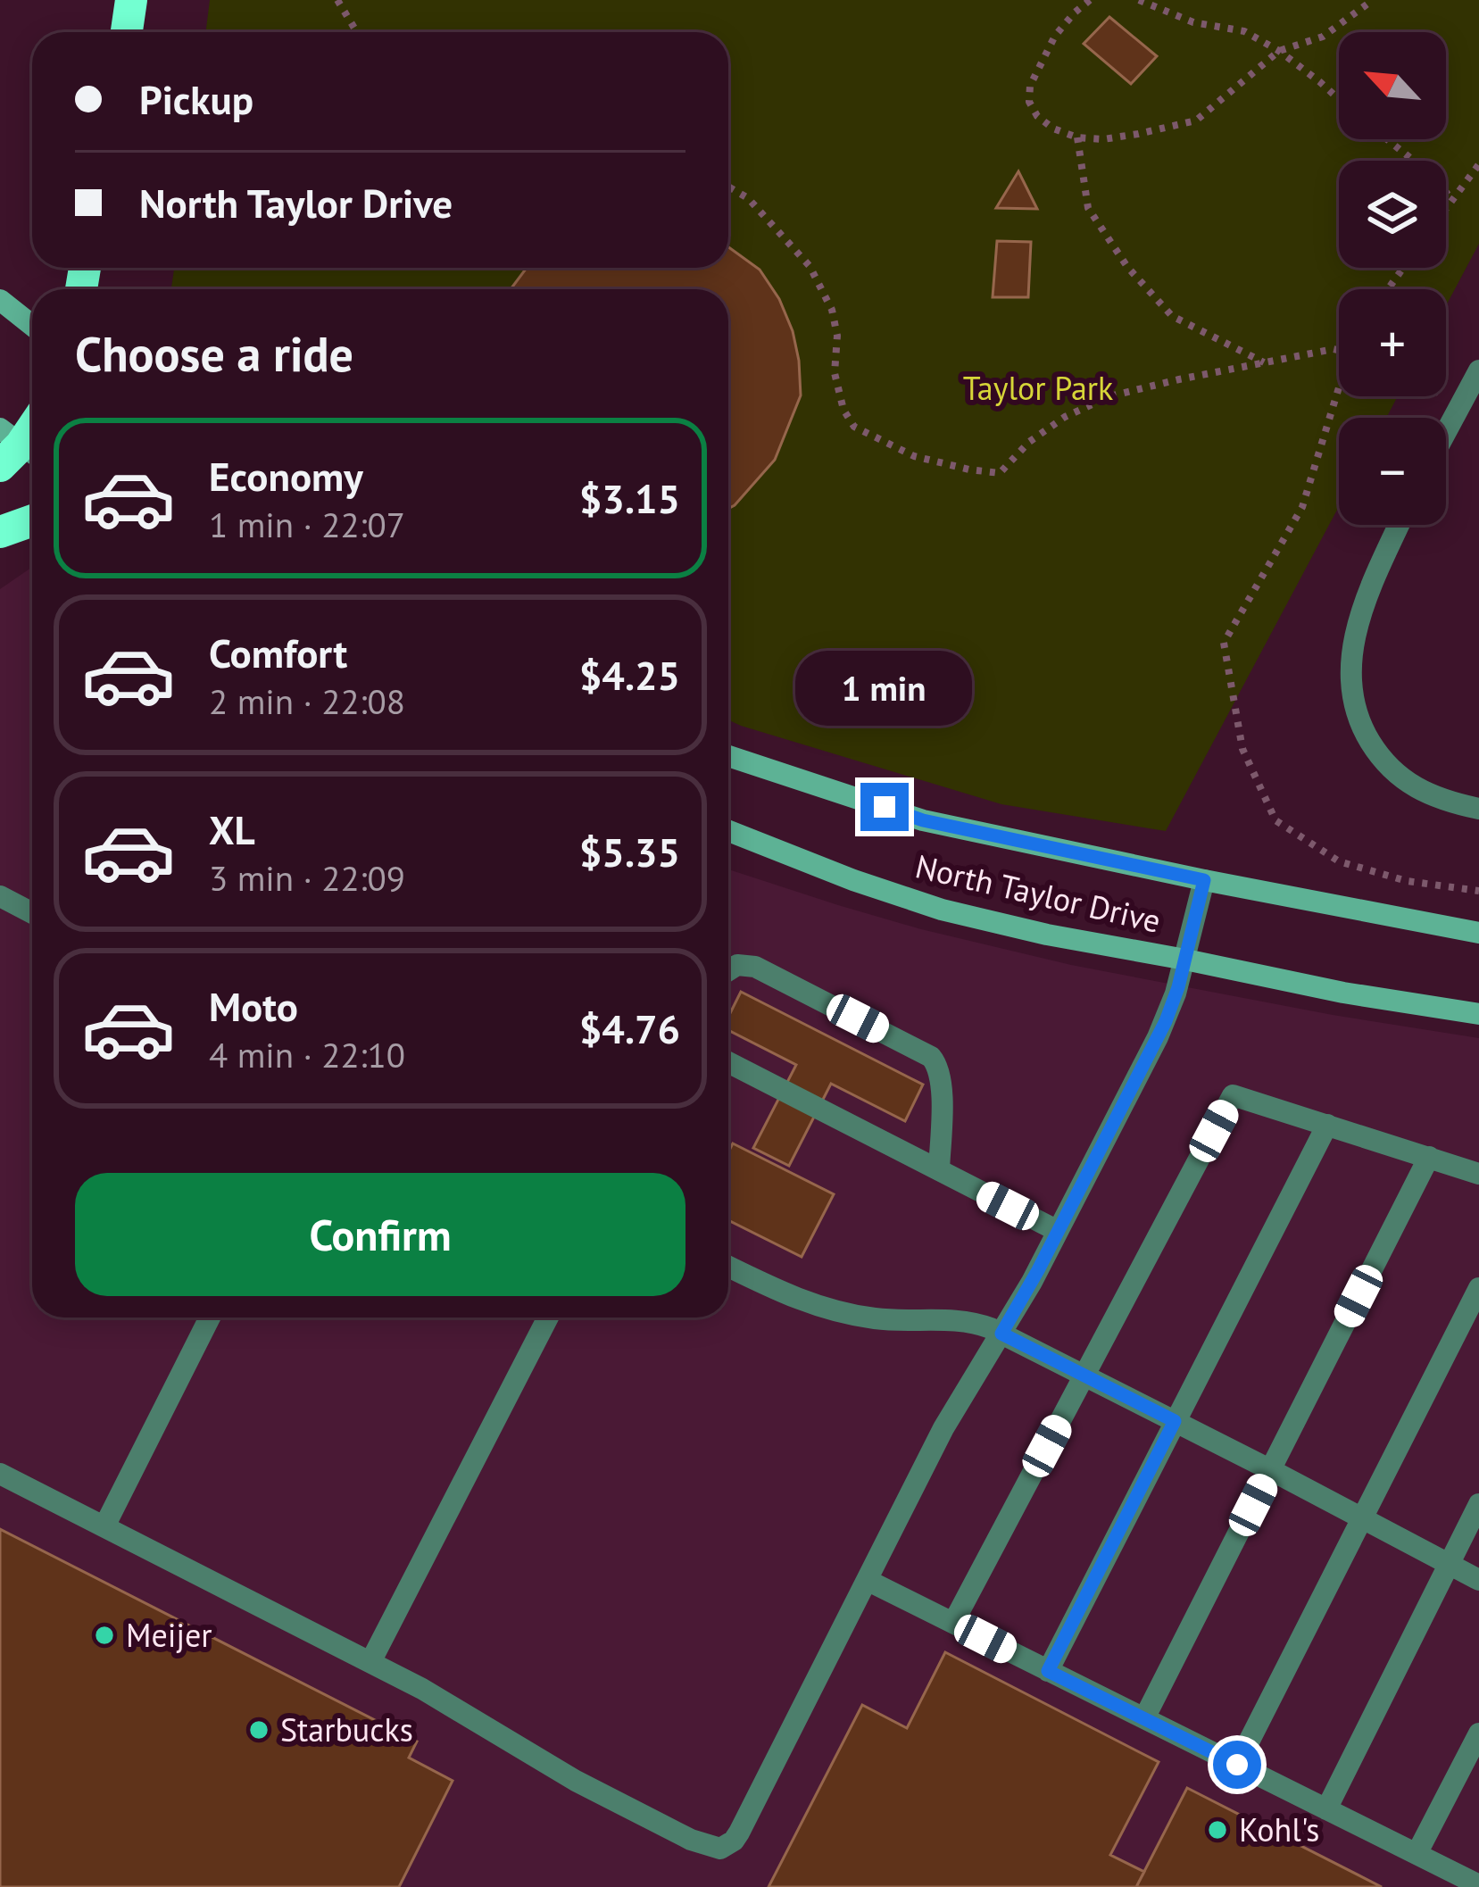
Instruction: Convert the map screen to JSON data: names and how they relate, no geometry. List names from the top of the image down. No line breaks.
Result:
{"streets":{"main road":["North Taylor Drive"]},"parks":["Taylor Park"],"places":["Meijer","Starbucks","Kohl's"],"north":"top left","page":{"map_buttons":["+","−"],"banner":["Pickup","North Taylor Drive"],"heading":"Choose a ride","list":[{"name":"Economy","note":"1 min · 22:07","value":"$3.15"},{"name":"Comfort","note":"2 min · 22:08","value":"$4.25"},{"name":"XL","note":"3 min · 22:09","value":"$5.35"},{"name":"Moto","note":"4 min · 22:10","value":"$4.76"}],"bubble":"1 min","buttons":"Confirm"}}
